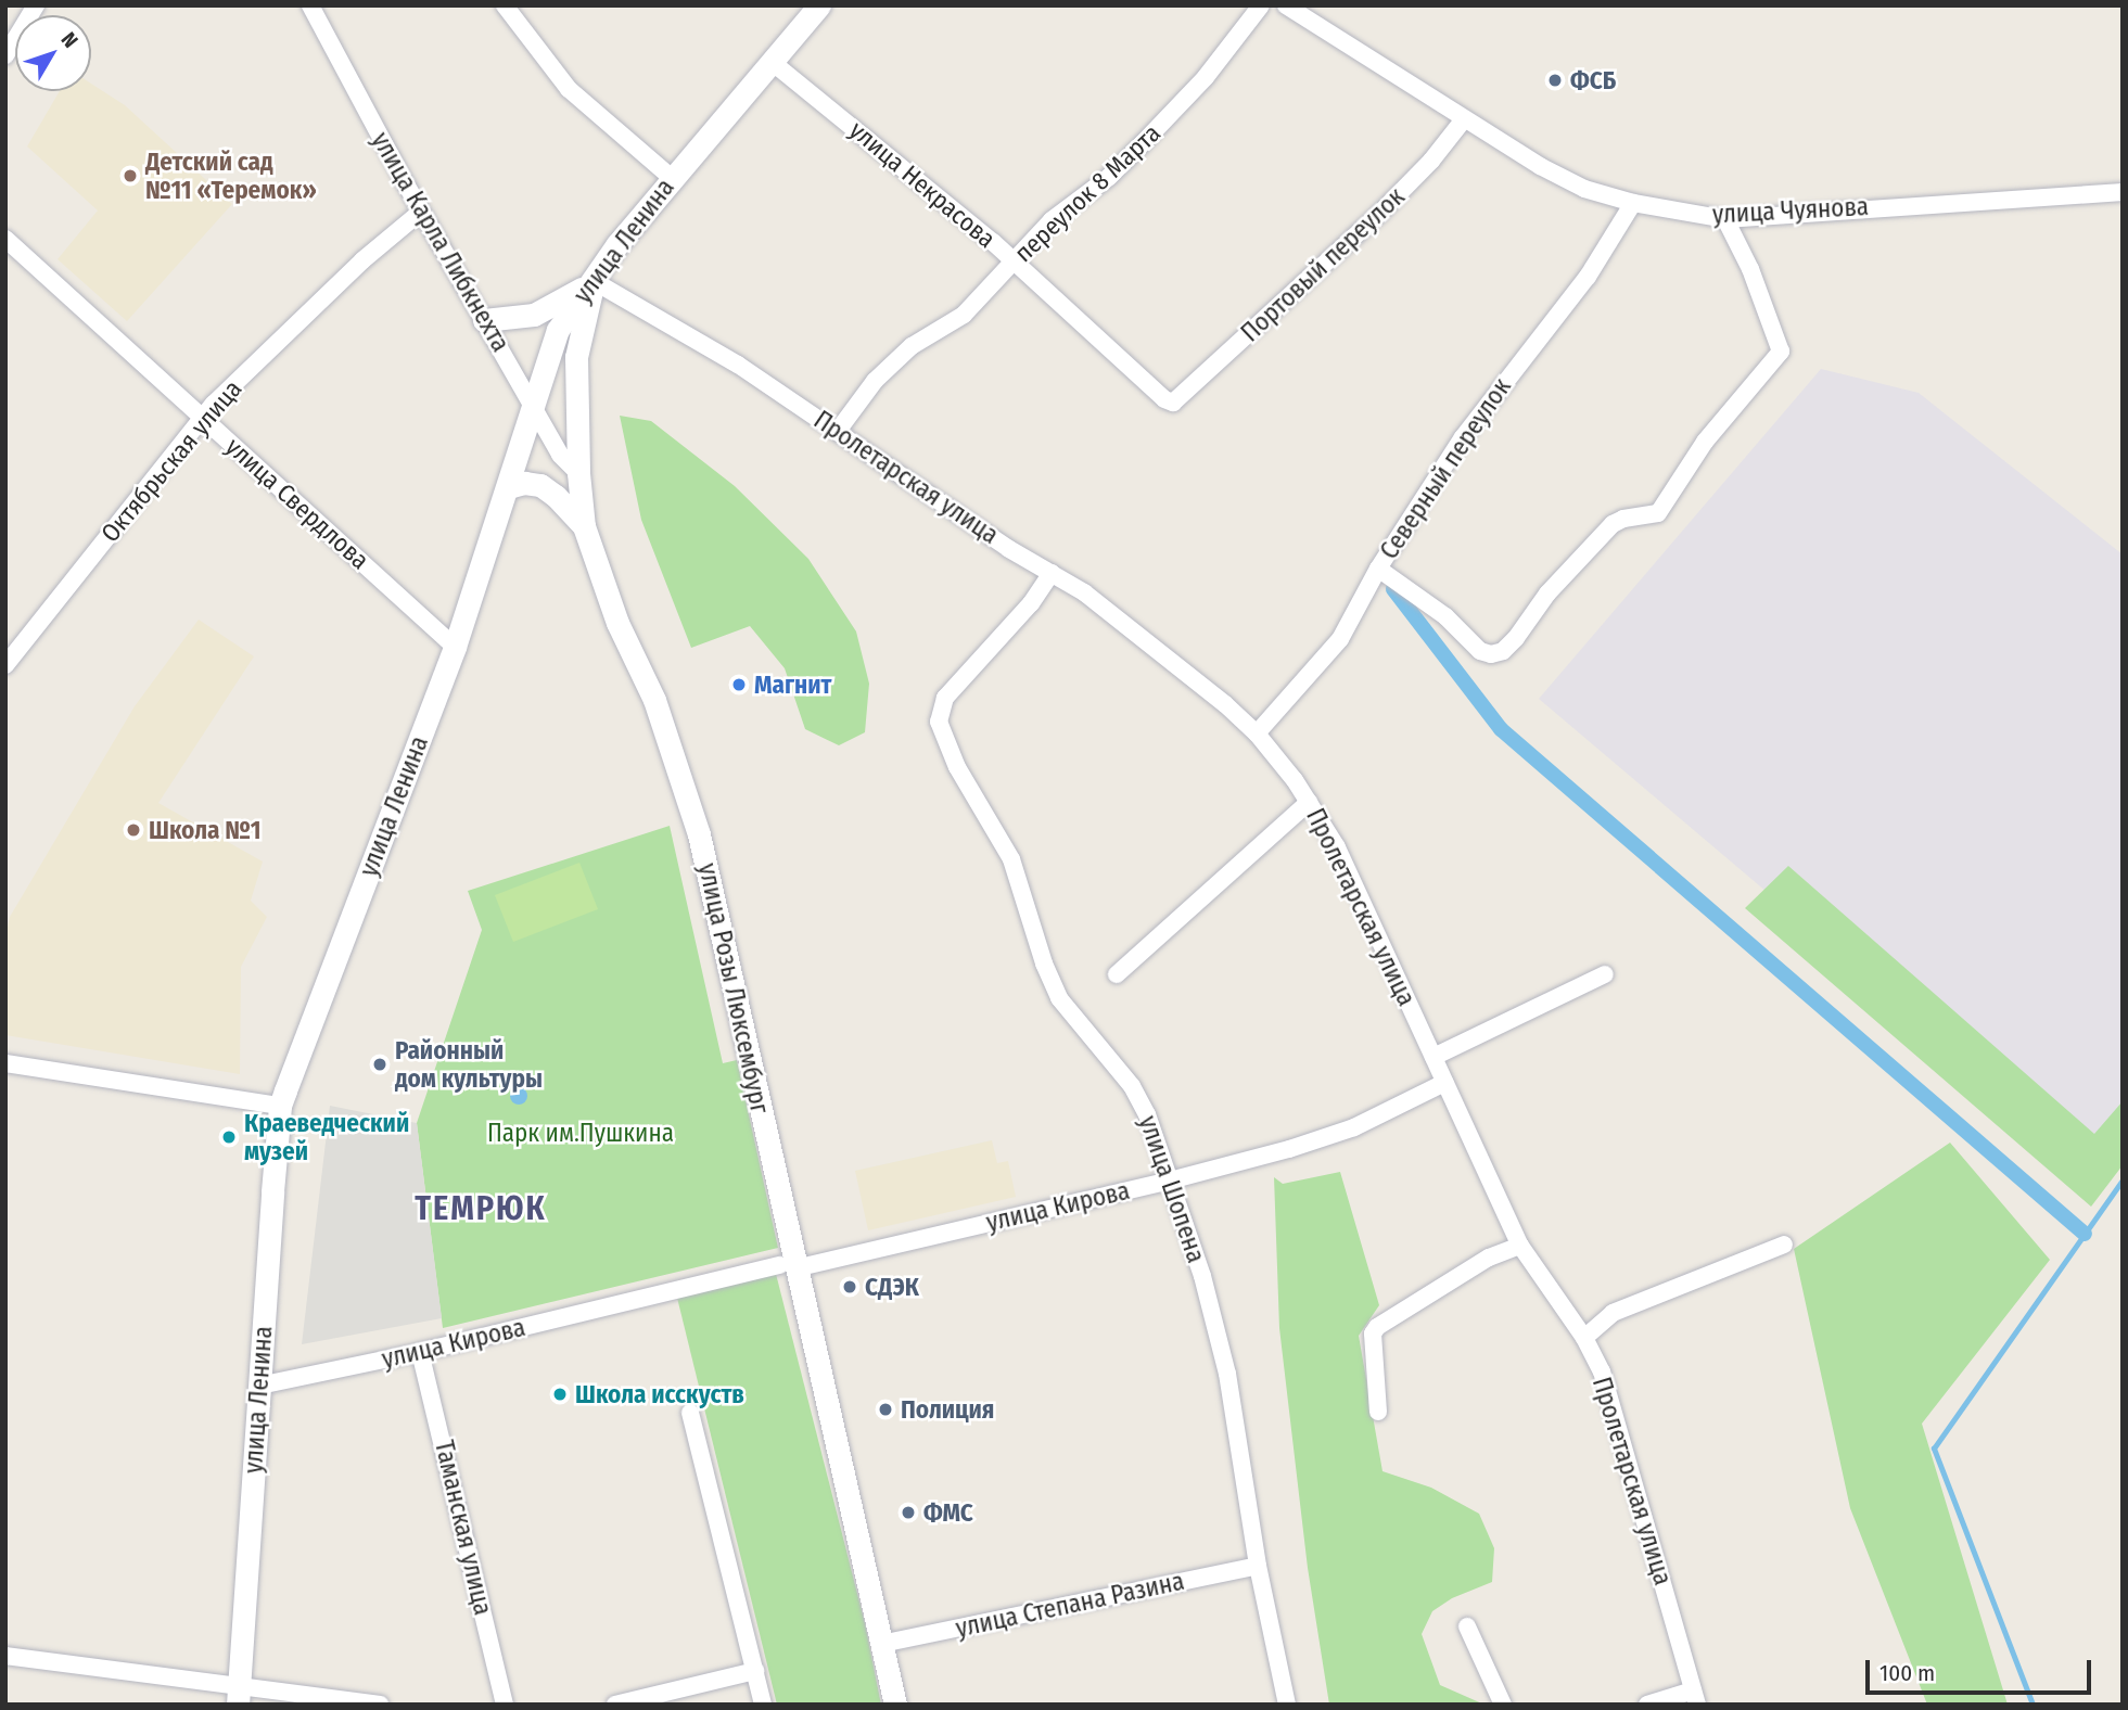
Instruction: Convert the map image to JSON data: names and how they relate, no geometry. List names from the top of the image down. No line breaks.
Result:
{"streets":{"main road":["улица Ленина","улица Розы Люксембург"],"street":["улица Некрасова","переулок 8 Марта","улица Чуянова","улица Карла Либкнехта","Портовый переулок","Октябрьская улица","Северный переулок","Пролетарская улица","улица Свердлова","улица Шопена","улица Кирова","Таманская улица","улица Степана Разина"]},"crossings":[["улица Некрасова","переулок 8 Марта"],["улица Некрасова","улица Ленина"],["улица Некрасова","Портовый переулок"],["переулок 8 Марта","Пролетарская улица"],["улица Чуянова","Портовый переулок"],["улица Чуянова","Северный переулок"],["улица Ленина","улица Карла Либкнехта"],["улица Ленина","Пролетарская улица"],["улица Ленина","улица Свердлова"],["улица Ленина","улица Розы Люксембург"],["улица Ленина","улица Кирова"],["улица Карла Либкнехта","Октябрьская улица"],["улица Карла Либкнехта","улица Розы Люксембург"],["Октябрьская улица","улица Свердлова"],["Северный переулок","Пролетарская улица"],["Пролетарская улица","улица Розы Люксембург"],["Пролетарская улица","улица Шопена"],["Пролетарская улица","улица Кирова"],["улица Розы Люксембург","улица Кирова"],["улица Розы Люксембург","улица Степана Разина"],["улица Шопена","улица Кирова"],["улица Шопена","улица Степана Разина"],["улица Кирова","Таманская улица"]],"districts":["ТЕМРЮК"],"parks":["Парк им.Пушкина"],"places":["ФСБ","Детский сад №11 «Теремок»","Магнит","Школа №1","Районный дом культуры","Краеведческий музей","СДЭК","Школа исскуств","Полиция","ФМС"],"scale_bar":"100 m","north":"top right"}
